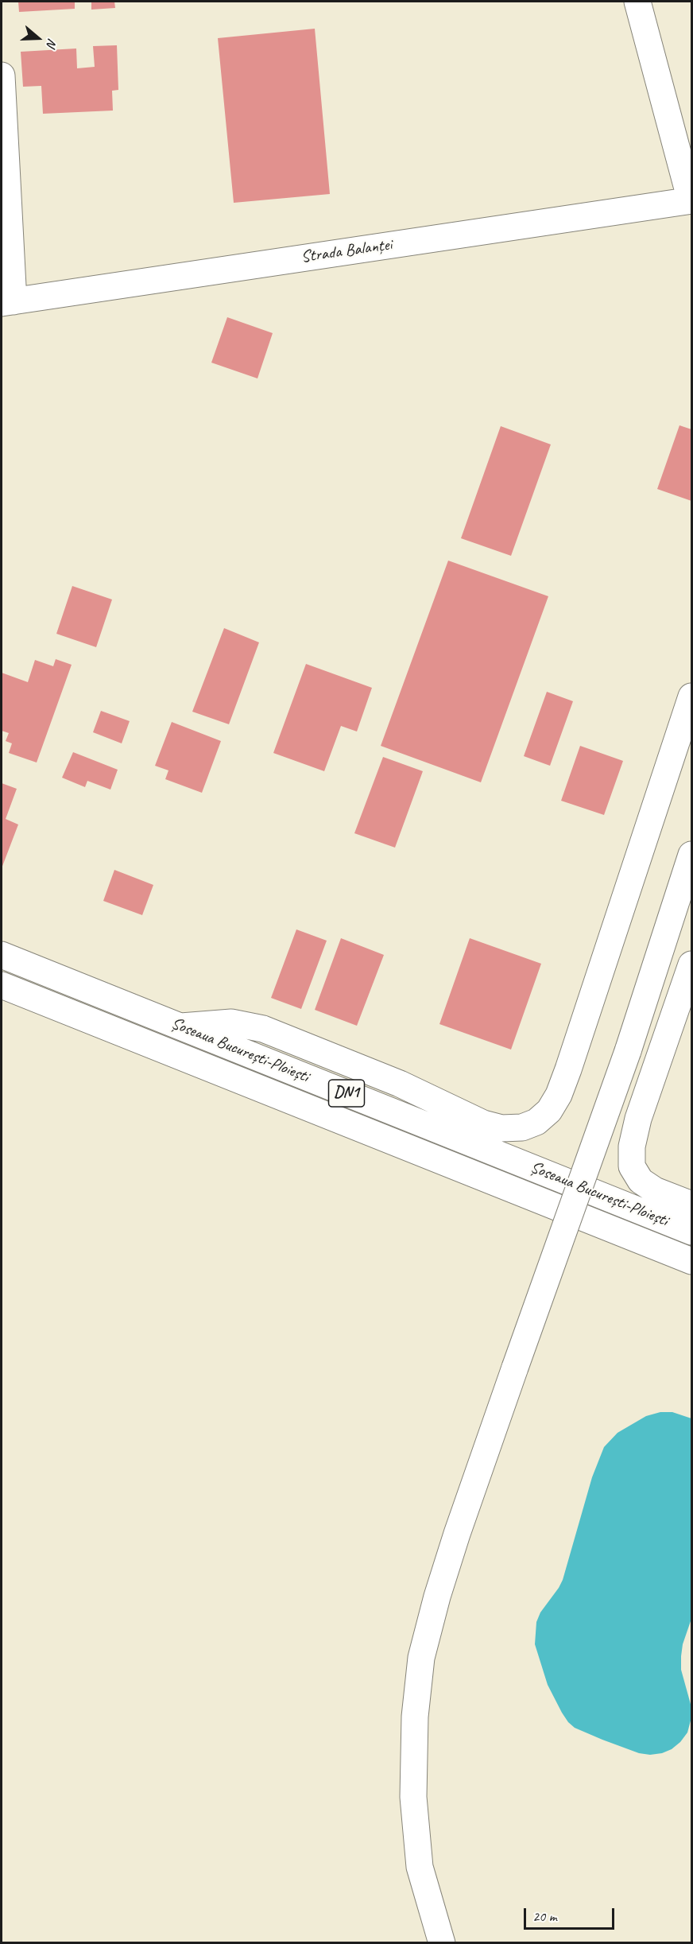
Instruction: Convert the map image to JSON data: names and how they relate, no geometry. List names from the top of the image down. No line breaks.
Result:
{"streets":{"main road":["Strada Balanței","Șoseaua București-Ploiești","DN1"]},"scale_bar":"20 m","north":"right"}
